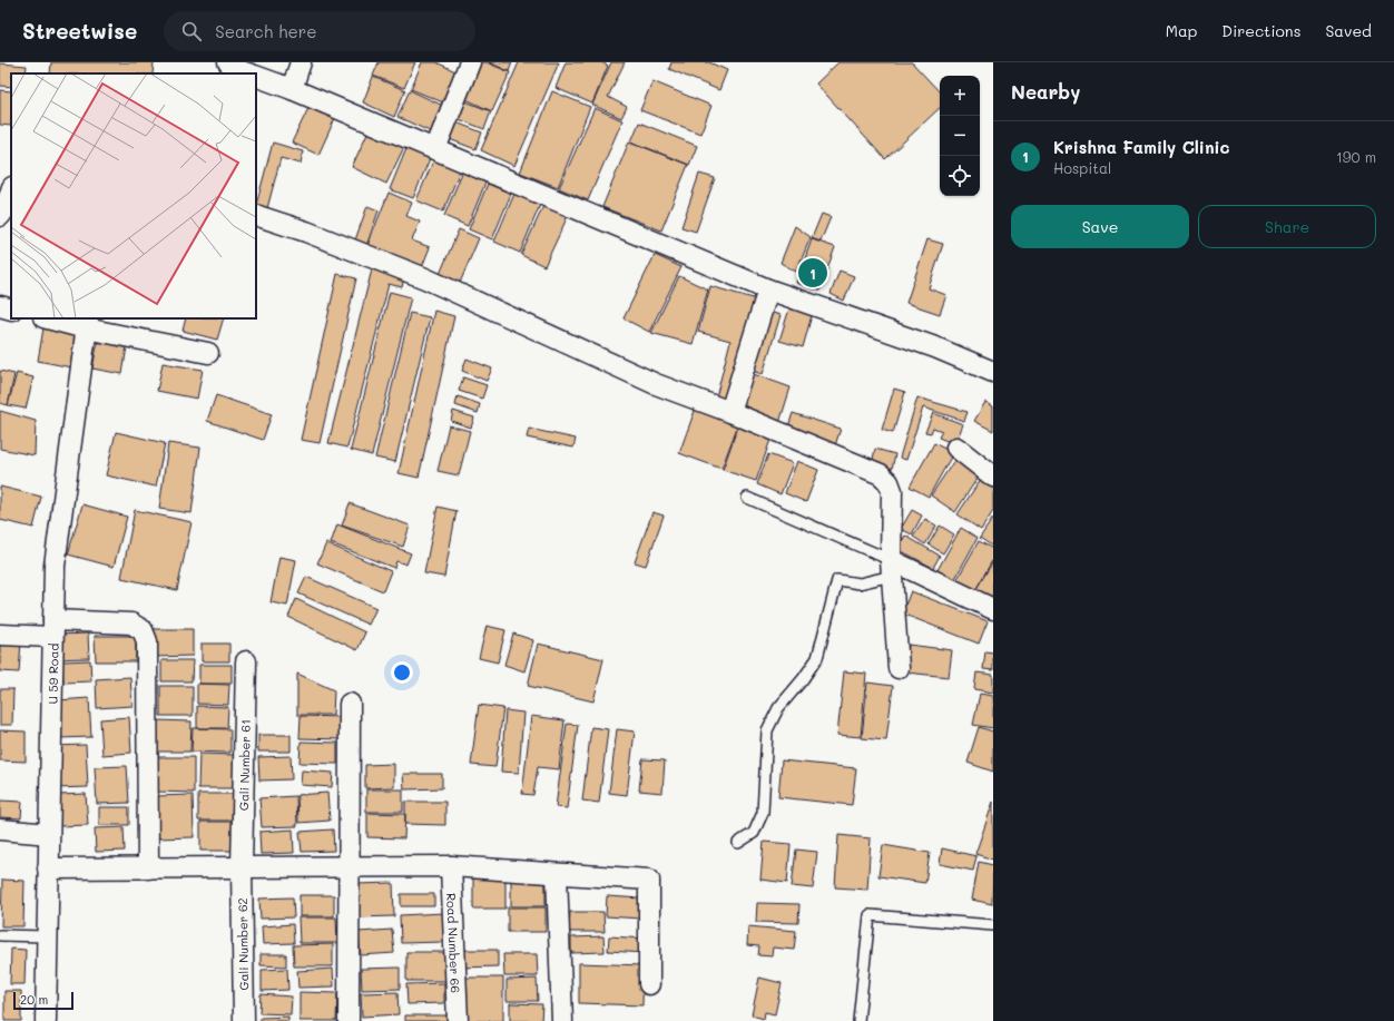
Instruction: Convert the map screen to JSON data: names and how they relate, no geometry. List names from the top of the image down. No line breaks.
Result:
{"streets":{"street":["U 59 Road","Gali Number 61","Road Number 66","Gali Number 62"]},"crossings":[["Gali Number 61","Gali Number 62"]],"scale_bar":"20 m","page":{"header":"Streetwise","search":"Search here","nav":["Map","Directions","Saved"],"heading":"Nearby","map_buttons":["+","−"],"list":[{"mark":"1","name":"Krishna Family Clinic","note":"Hospital","value":"190 m"}],"buttons":["Save","Share"],"pins":"1","scale":"20 m"}}
